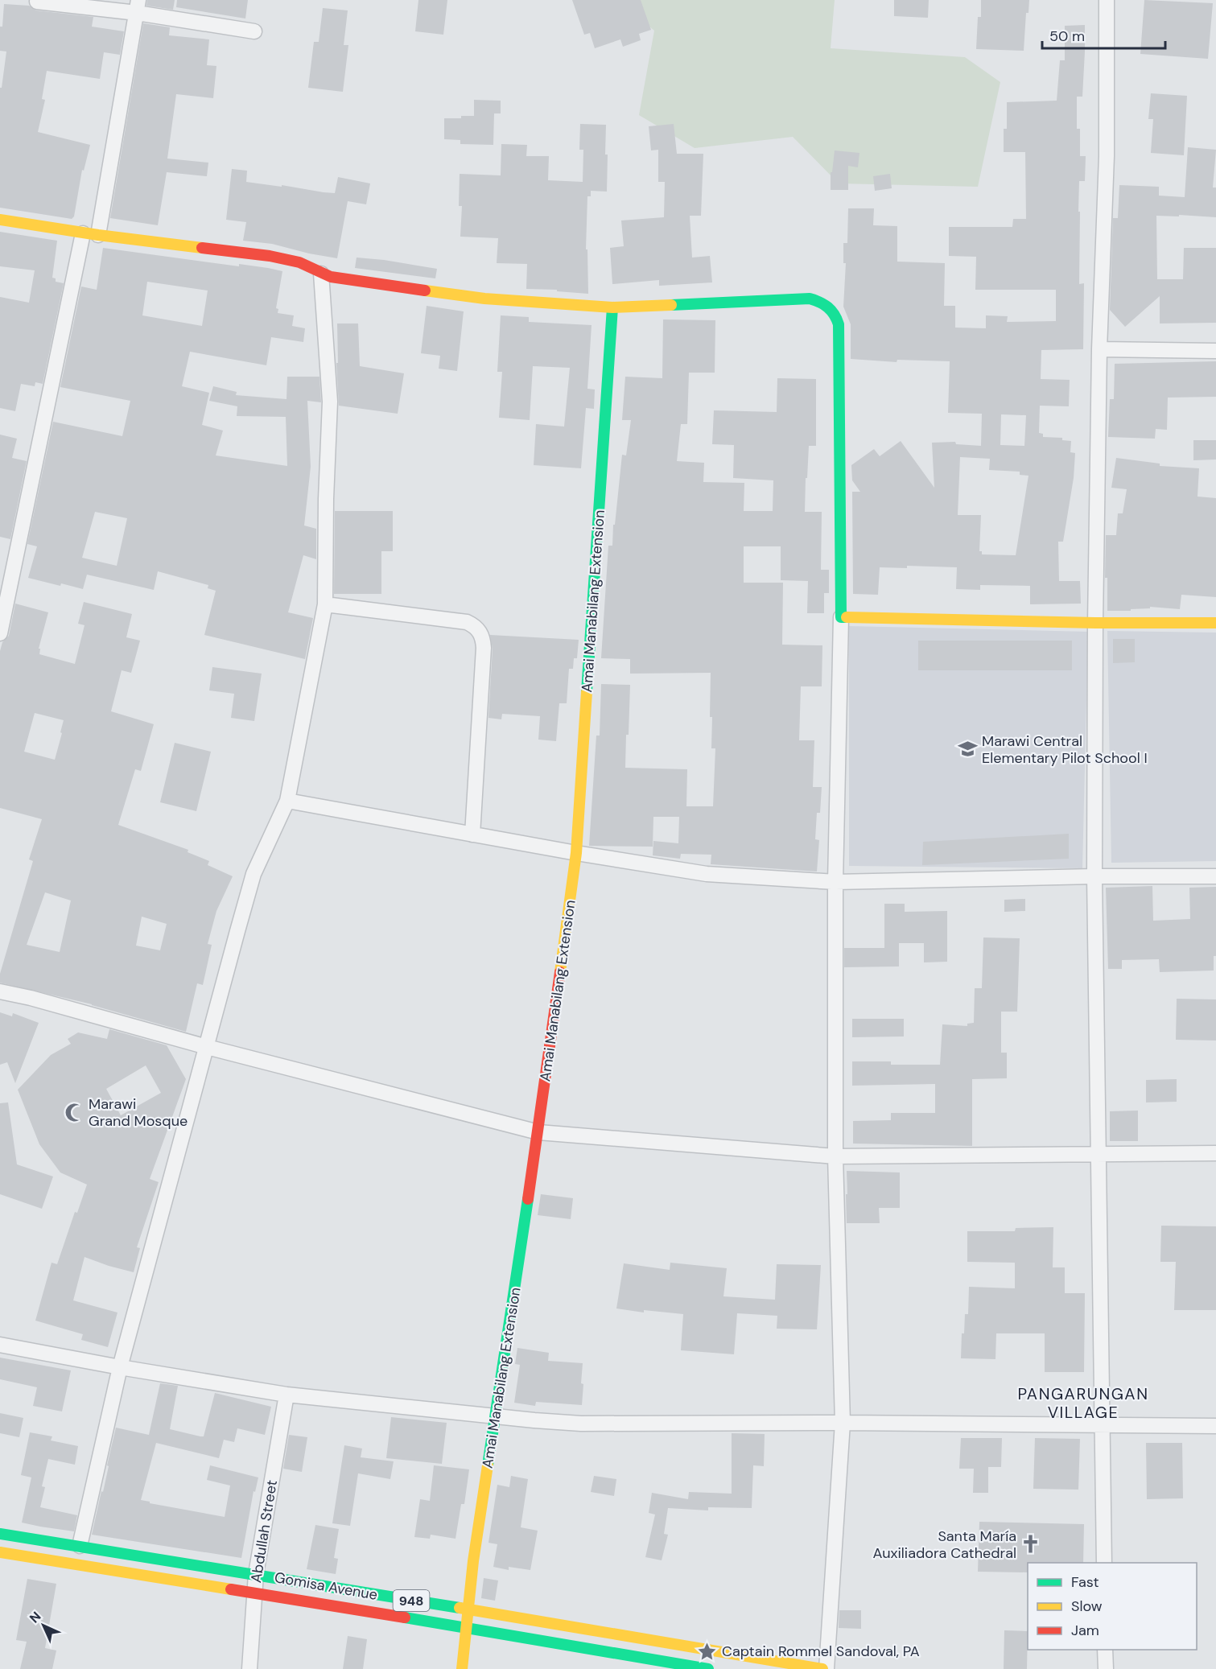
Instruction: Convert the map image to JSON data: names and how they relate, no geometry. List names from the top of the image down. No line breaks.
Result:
{"streets":{"main road":["Amai Manabilang Extension","Gomisa Avenue","948"],"street":["Abdullah Street"]},"crossings":[["Amai Manabilang Extension","Gomisa Avenue"],["Abdullah Street","Gomisa Avenue"]],"districts":["PANGARUNGAN VILLAGE"],"places":{"school or university":["Marawi Central Elementary Pilot School I"],"mosque":["Marawi Grand Mosque"],"church":["Santa María Auxiliadora Cathedral"],"place":["Captain Rommel Sandoval, PA"]},"legend":["Fast","Slow","Jam"],"scale_bar":"50 m","north":"top left"}
